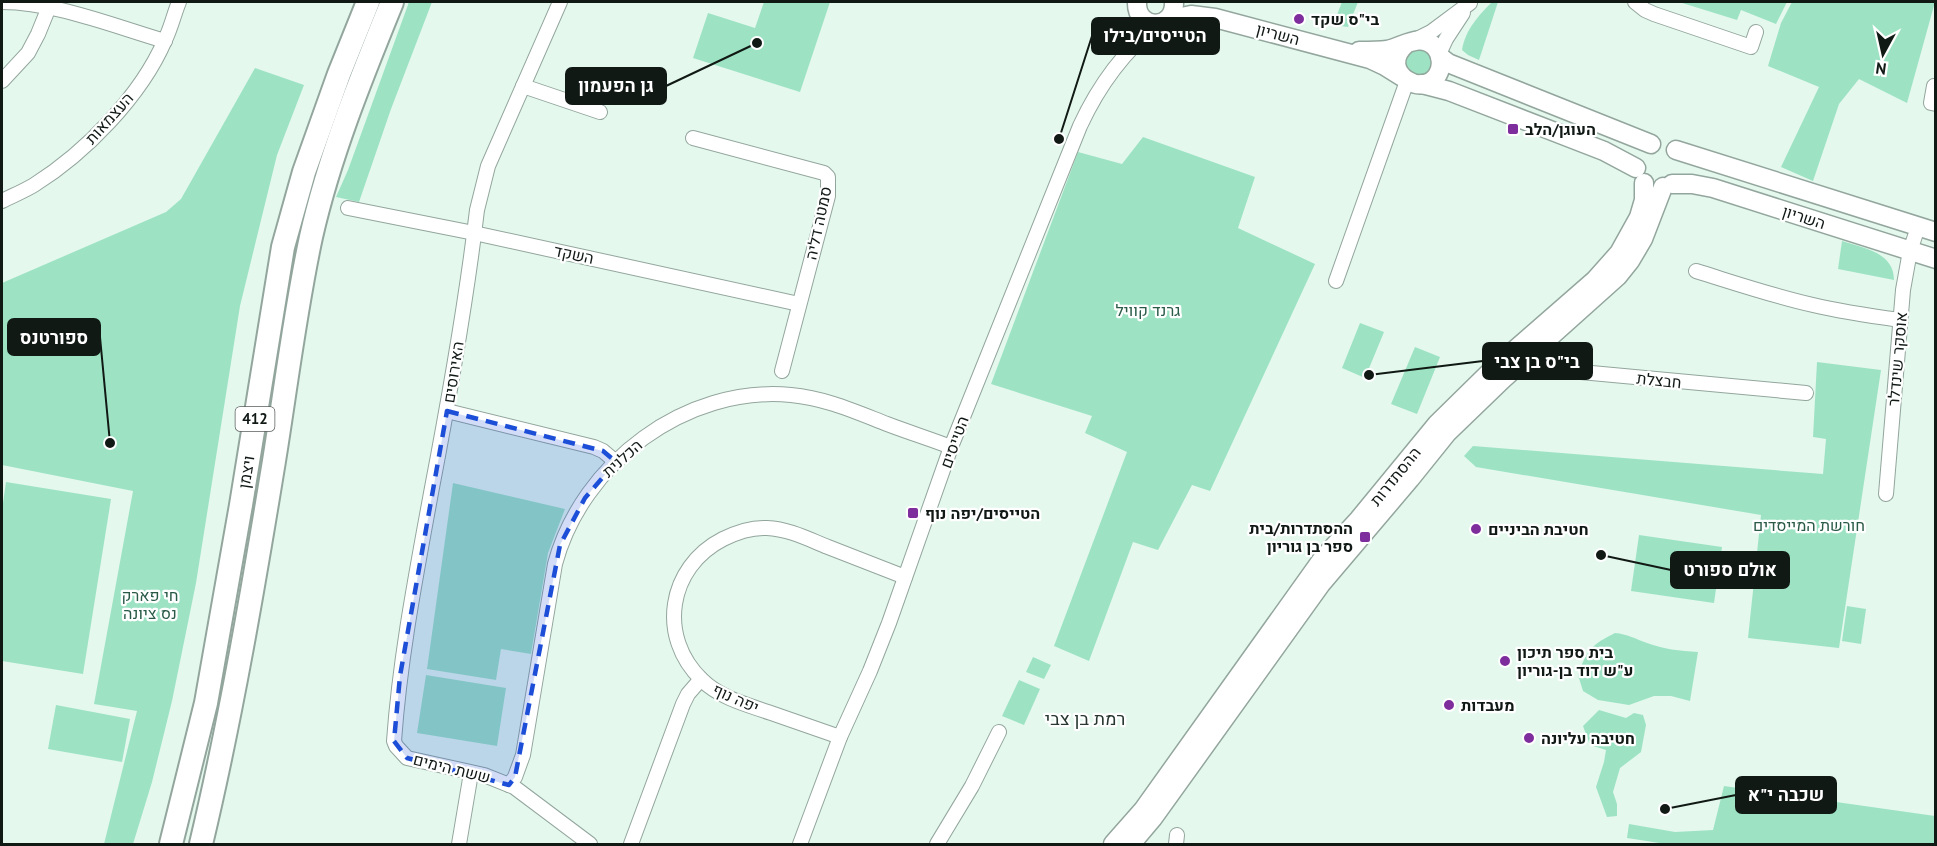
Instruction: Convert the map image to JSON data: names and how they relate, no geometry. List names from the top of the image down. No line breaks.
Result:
{"streets":{"main road":["412","ויצמן"],"street":["השריון","העצמאות","סמטה דליה","השקד","אוסקר שינדלר","האירוסים","חבצלת","הטייסים","הכלנית","ההסתדרות","יפה נוף","ששת הימים"]},"crossings":[["השריון","אוסקר שינדלר"],["השריון","הטייסים"],["השריון","ההסתדרות"],["סמטה דליה","השקד"],["השקד","האירוסים"],["האירוסים","ששת הימים"],["חבצלת","ההסתדרות"],["הטייסים","הכלנית"],["הטייסים","יפה נוף"],["הכלנית","ששת הימים"]],"districts":["רמת בן צבי"],"parks":["גרנד קוויל","חורשת המייסדים","חי פארק נס ציונה"],"places":{"other":["בי\"ס שקד","גן הפעמון","הטייסים/בילו","בי\"ס בן צבי","ספורטנס","חטיבת הביניים","אולם ספורט","בית ספר תיכון ע\"ש דוד בן-גוריון","מעבדות","חטיבה עליונה","שכבה י\"א"],"transit":["העוגן/הלב","הטייסים/יפה נוף","ההסתדרות/בית ספר בן גוריון"]},"north":"bottom"}
